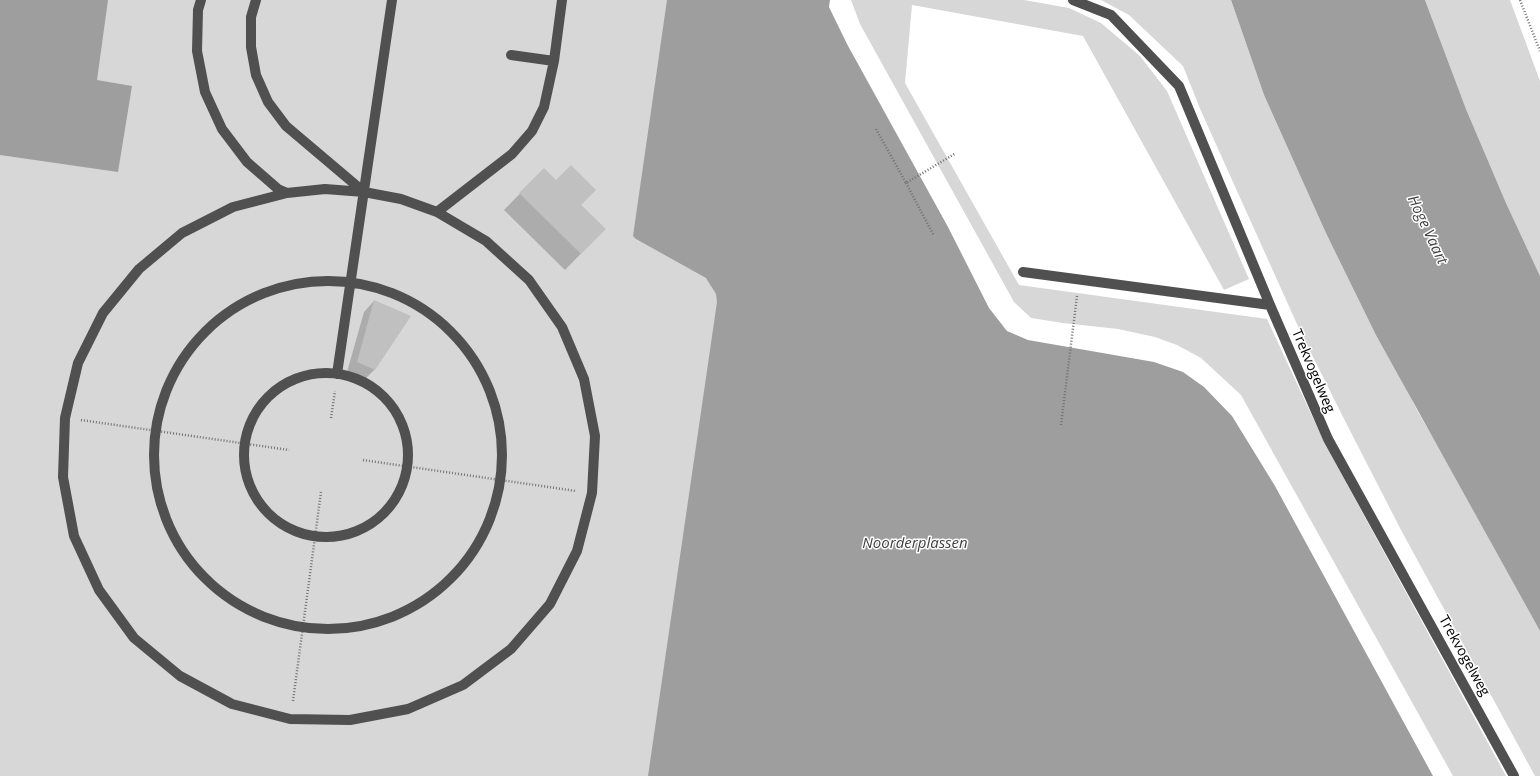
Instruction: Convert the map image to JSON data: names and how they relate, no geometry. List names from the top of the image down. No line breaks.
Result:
{"streets":{"street":["Trekvogelweg"]},"water":["Hoge Vaart","Noorderplassen"]}
